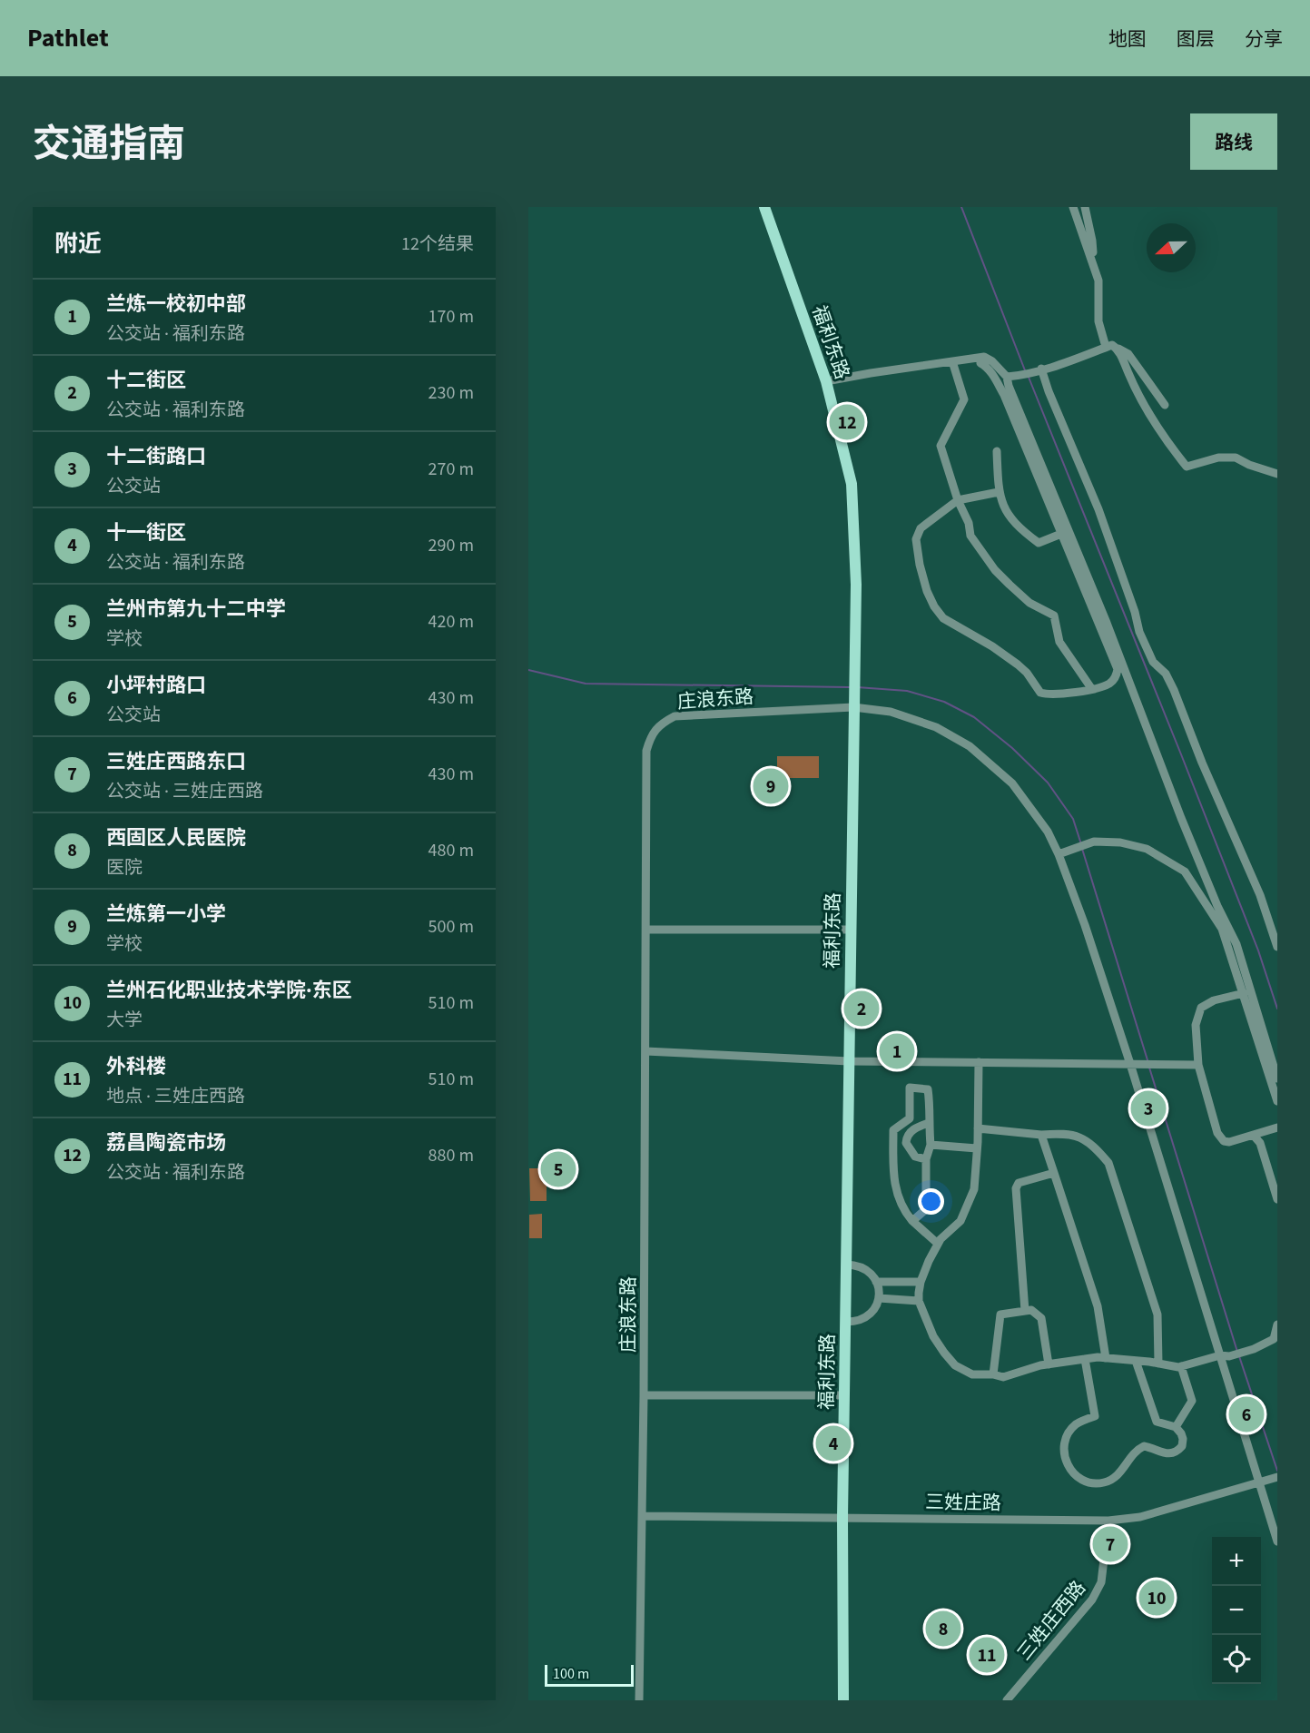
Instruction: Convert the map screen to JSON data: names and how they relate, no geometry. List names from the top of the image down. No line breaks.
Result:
{"streets":{"main road":["福利东路"],"street":["庄浪东路","三姓庄路","三姓庄西路"]},"crossings":[["福利东路","庄浪东路"],["福利东路","三姓庄路"],["庄浪东路","三姓庄路"],["三姓庄路","三姓庄西路"]],"scale_bar":"100 m","north":"left","page":{"header":"Pathlet","nav":["地图","图层","分享"],"title":"交通指南","buttons":"路线","heading":["附近","12个结果"],"list":[{"mark":"1","name":"兰炼一校初中部","note":"公交站 · 福利东路","value":"170 m"},{"mark":"2","name":"十二街区","note":"公交站 · 福利东路","value":"230 m"},{"mark":"3","name":"十二街路口","note":"公交站","value":"270 m"},{"mark":"4","name":"十一街区","note":"公交站 · 福利东路","value":"290 m"},{"mark":"5","name":"兰州市第九十二中学","note":"学校","value":"420 m"},{"mark":"6","name":"小坪村路口","note":"公交站","value":"430 m"},{"mark":"7","name":"三姓庄西路东口","note":"公交站 · 三姓庄西路","value":"430 m"},{"mark":"8","name":"西固区人民医院","note":"医院","value":"480 m"},{"mark":"9","name":"兰炼第一小学","note":"学校","value":"500 m"},{"mark":"10","name":"兰州石化职业技术学院·东区","note":"大学","value":"510 m"},{"mark":"11","name":"外科楼","note":"地点 · 三姓庄西路","value":"510 m"},{"mark":"12","name":"荔昌陶瓷市场","note":"公交站 · 福利东路","value":"880 m"}],"pins":["12","9","2","1","3","5","6","4","7","10","8","11"],"map_buttons":["+","−"],"scale":"100 m"}}
